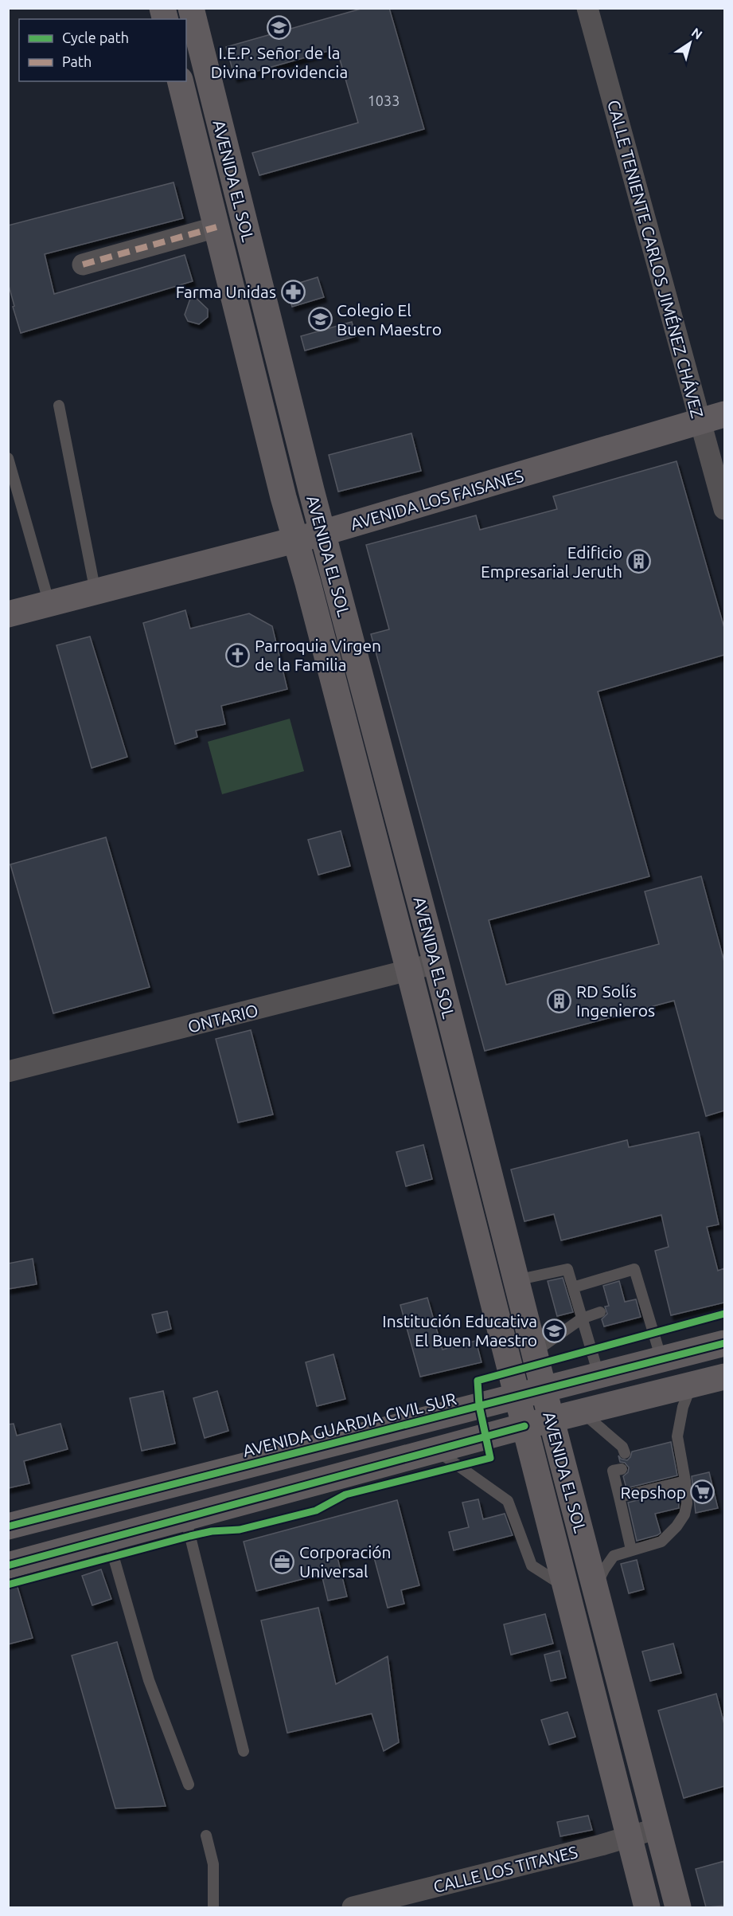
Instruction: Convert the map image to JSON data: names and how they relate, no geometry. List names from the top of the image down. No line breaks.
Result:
{"streets":{"main road":["AVENIDA EL SOL","AVENIDA LOS FAISANES","AVENIDA GUARDIA CIVIL SUR"],"street":["CALLE TENIENTE CARLOS JIMÉNEZ CHÁVEZ","ONTARIO","CALLE LOS TITANES"]},"crossings":[["AVENIDA EL SOL","AVENIDA LOS FAISANES"],["AVENIDA EL SOL","ONTARIO"],["AVENIDA EL SOL","AVENIDA GUARDIA CIVIL SUR"],["AVENIDA EL SOL","CALLE LOS TITANES"],["CALLE TENIENTE CARLOS JIMÉNEZ CHÁVEZ","AVENIDA LOS FAISANES"]],"places":{"school or university":["I.E.P. Señor de la Divina Providencia","Colegio El Buen Maestro","Institución Educativa El Buen Maestro"],"pharmacy":["Farma Unidas"],"building":["Edificio Empresarial Jeruth","RD Solís Ingenieros"],"church":["Parroquia Virgen de la Familia"],"supermarket":["Repshop"],"office":["Corporación Universal"]},"house_numbers":["1033"],"legend":["Cycle path","Path"],"north":"top right"}
